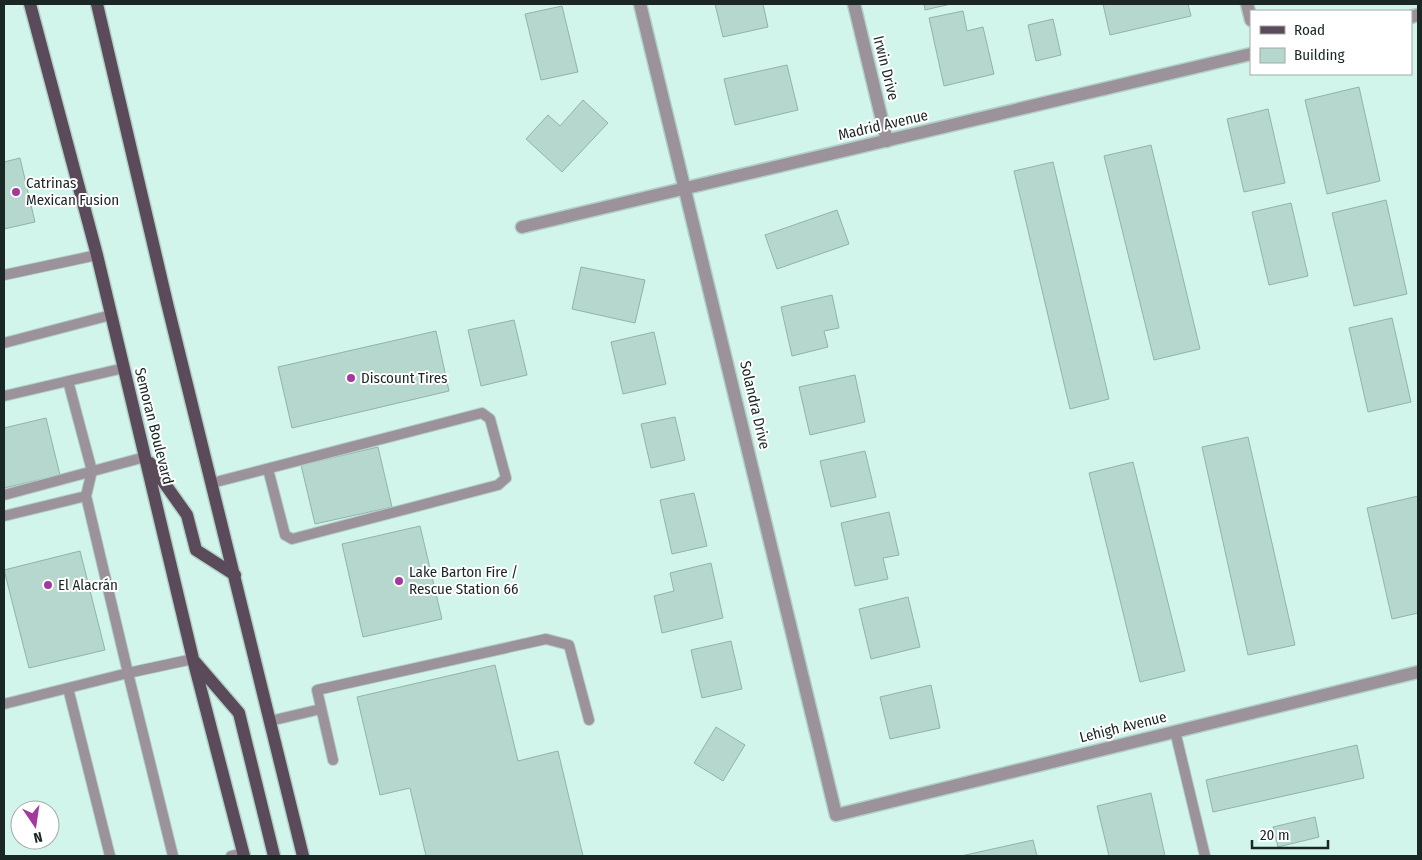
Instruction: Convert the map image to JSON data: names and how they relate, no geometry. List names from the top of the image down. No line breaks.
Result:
{"streets":{"main road":["Semoran Boulevard"],"street":["Irwin Drive","Madrid Avenue","Solandra Drive","Lehigh Avenue"]},"crossings":[["Irwin Drive","Madrid Avenue"],["Madrid Avenue","Solandra Drive"],["Solandra Drive","Lehigh Avenue"]],"places":["Catrinas Mexican Fusion","Discount Tires","Lake Barton Fire / Rescue Station 66","El Alacrán"],"legend":["Road","Building"],"scale_bar":"20 m","north":"bottom"}
